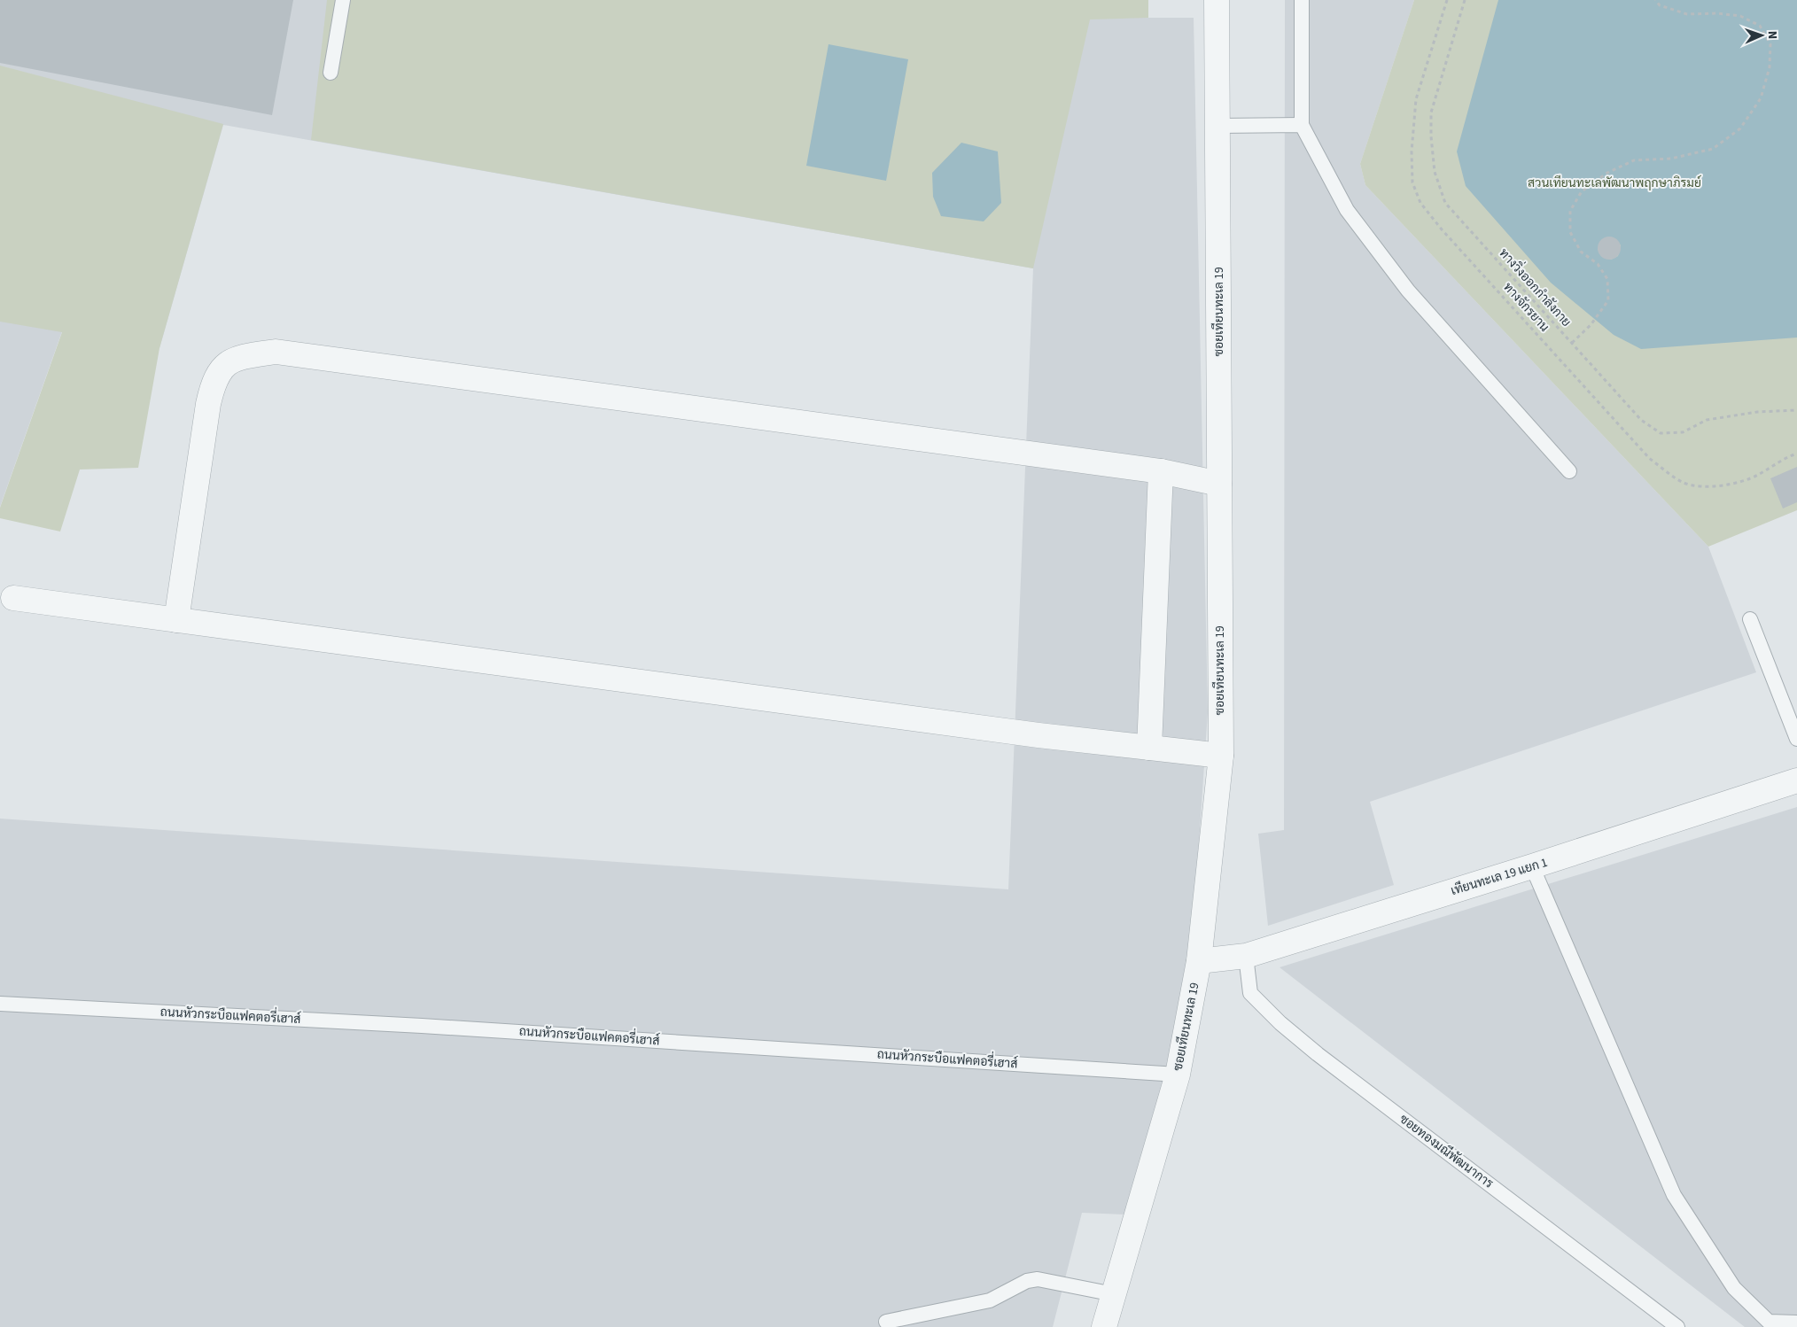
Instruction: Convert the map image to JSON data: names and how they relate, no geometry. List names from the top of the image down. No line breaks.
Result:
{"streets":{"street":["ซอยเทียนทะเล 19","เทียนทะเล 19 แยก 1"],"lane":["ถนนหัวกระบือแฟคตอรี่เฮาส์","ซอยทองมณีพัฒนาการ"],"path":["ทางวิ่งออกกำลังกาย","ทางจักรยาน"]},"crossings":[["ซอยเทียนทะเล 19","เทียนทะเล 19 แยก 1"],["ซอยเทียนทะเล 19","ถนนหัวกระบือแฟคตอรี่เฮาส์"],["เทียนทะเล 19 แยก 1","ซอยทองมณีพัฒนาการ"]],"parks":["สวนเทียนทะเลพัฒนาพฤกษาภิรมย์"],"north":"right"}
